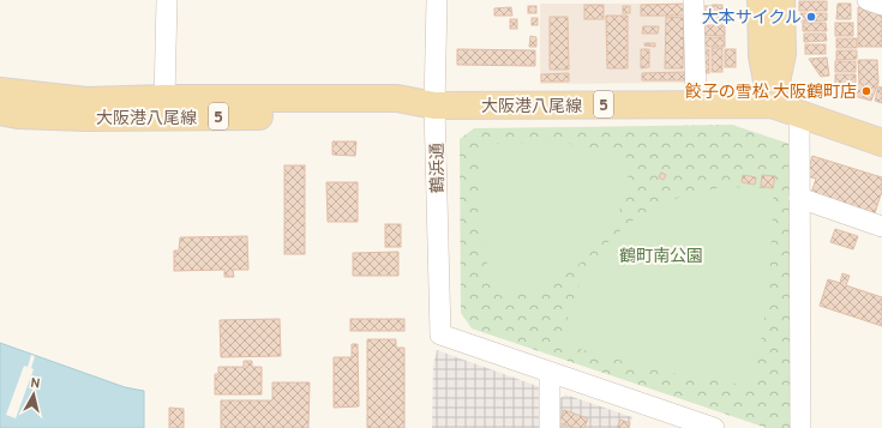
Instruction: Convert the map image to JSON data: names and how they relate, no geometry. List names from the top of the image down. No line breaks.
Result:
{"streets":{"main road":["5","大阪港八尾線"],"street":["鶴浜通"]},"crossings":[["大阪港八尾線","鶴浜通"]],"parks":["鶴町南公園"],"places":["大本サイクル","餃子の雪松 大阪鶴町店"],"north":"top"}
